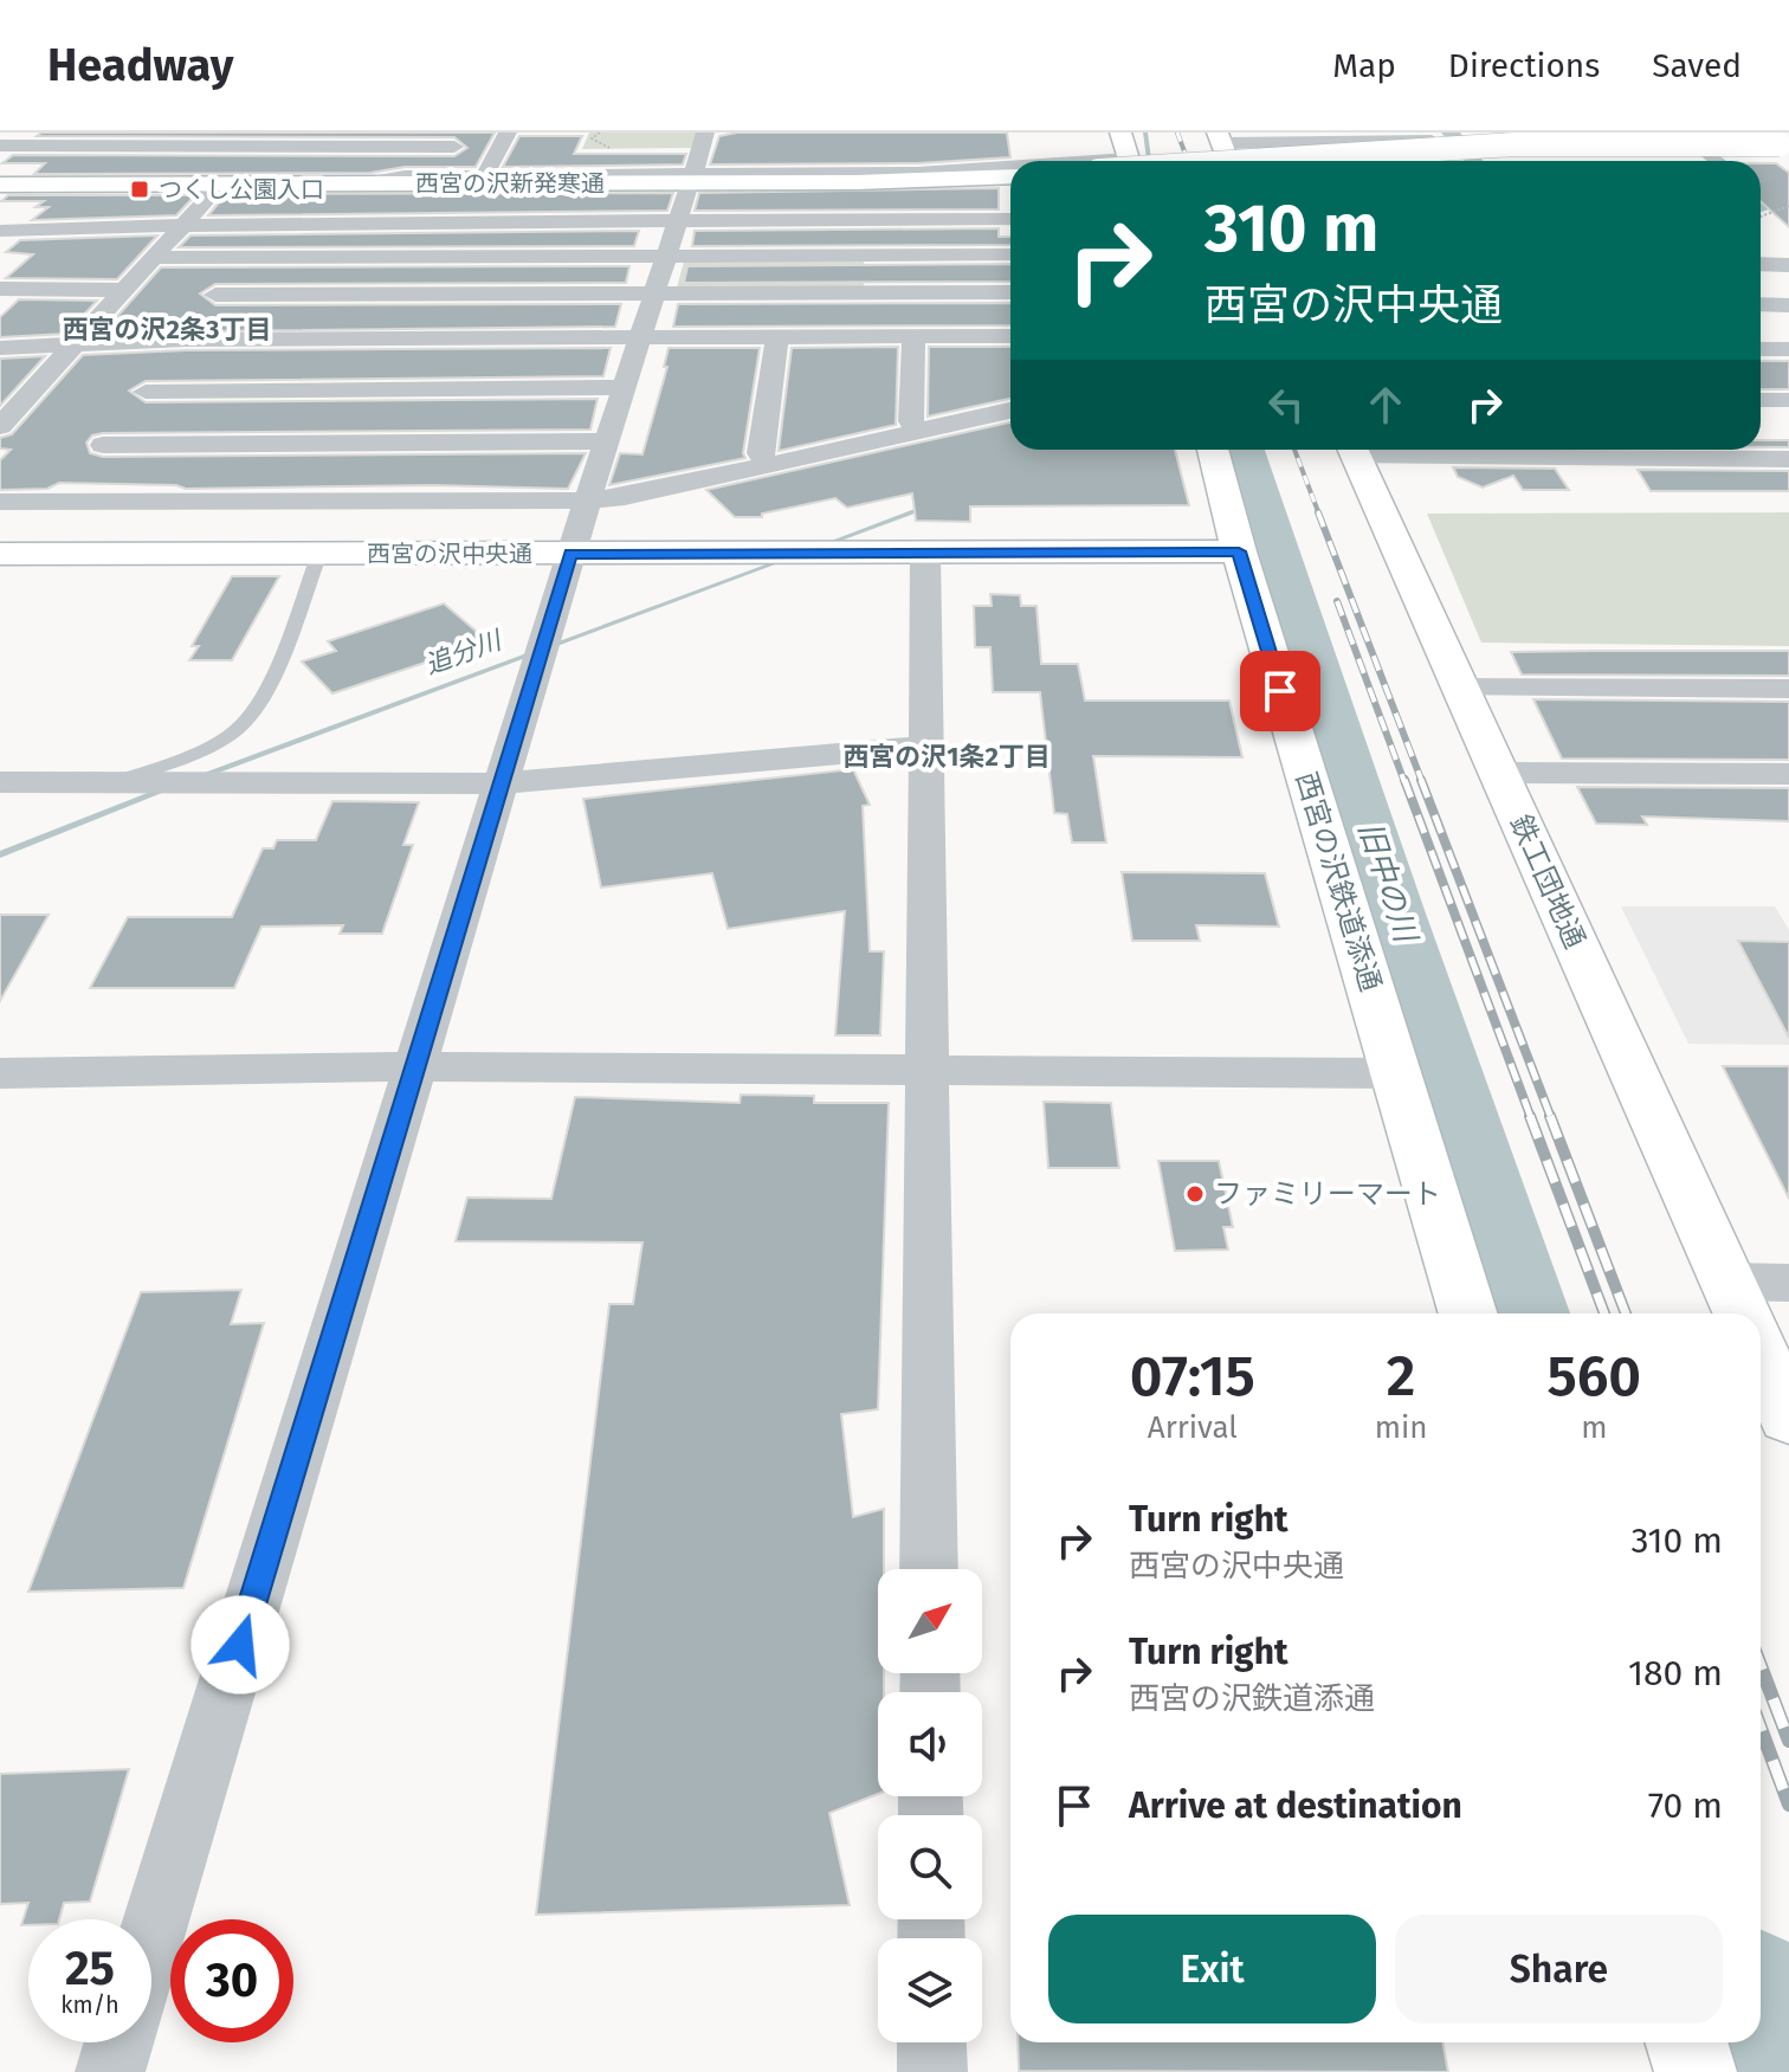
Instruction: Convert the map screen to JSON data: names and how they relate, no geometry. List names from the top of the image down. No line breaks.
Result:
{"streets":{"street":["西宮の沢新発寒通","西宮の沢中央通","西宮の沢鉄道添通","鉄工団地通"]},"crossings":[["西宮の沢中央通","西宮の沢鉄道添通"]],"districts":["西宮の沢2条3丁目","西宮の沢1条2丁目"],"water":["追分川","旧中の川"],"places":{"transit":["つくし公園入口"],"other":["ファミリーマート"]},"north":"top right","page":{"header":"Headway","nav":["Map","Directions","Saved"],"turn":["310 m","西宮の沢中央通"],"eta":["07:15","Arrival","2","min","560","m"],"list":[{"name":"Turn right","note":"西宮の沢中央通","value":"310 m"},{"name":"Turn right","note":"西宮の沢鉄道添通","value":"180 m"},{"name":"Arrive at destination","value":"70 m"}],"buttons":["Exit","Share"],"speed":"25 km/h","limit":"30"}}
